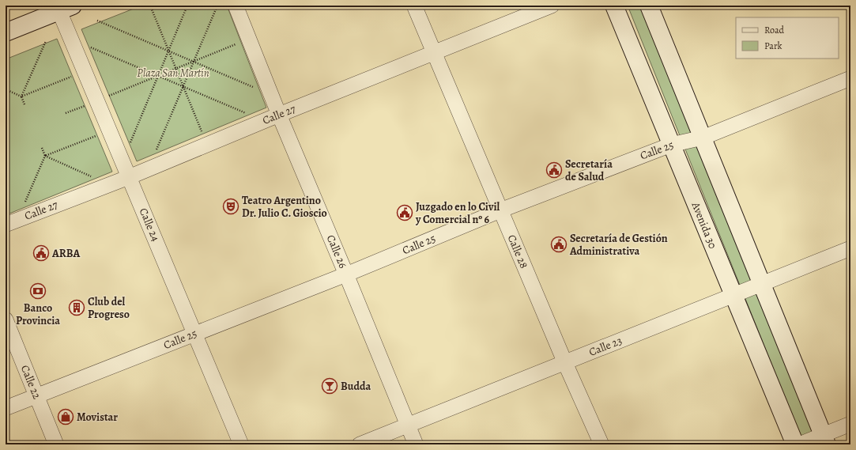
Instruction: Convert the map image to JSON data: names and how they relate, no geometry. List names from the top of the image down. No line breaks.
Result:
{"streets":{"main road":["Avenida 30"],"street":["Calle 27","Calle 25","Calle 24","Calle 26","Calle 28","Calle 23","Calle 22"]},"crossings":[["Calle 27","Calle 24"],["Calle 27","Calle 26"],["Calle 27","Calle 28"],["Calle 25","Calle 24"],["Calle 25","Avenida 30"],["Calle 25","Calle 26"],["Calle 25","Calle 28"],["Calle 25","Calle 22"],["Avenida 30","Calle 23"],["Calle 26","Calle 23"],["Calle 28","Calle 23"]],"parks":["Plaza San Martín"],"places":{"public building":["Secretaría de Salud","Juzgado en lo Civil y Comercial nº 6","Secretaría de Gestión Administrativa","ARBA"],"theatre":["Teatro Argentino Dr. Julio C. Gioscio"],"bank":["Banco Provincia"],"building":["Club del Progreso"],"bar":["Budda"],"shop":["Movistar"]},"legend":["Road","Park"]}
